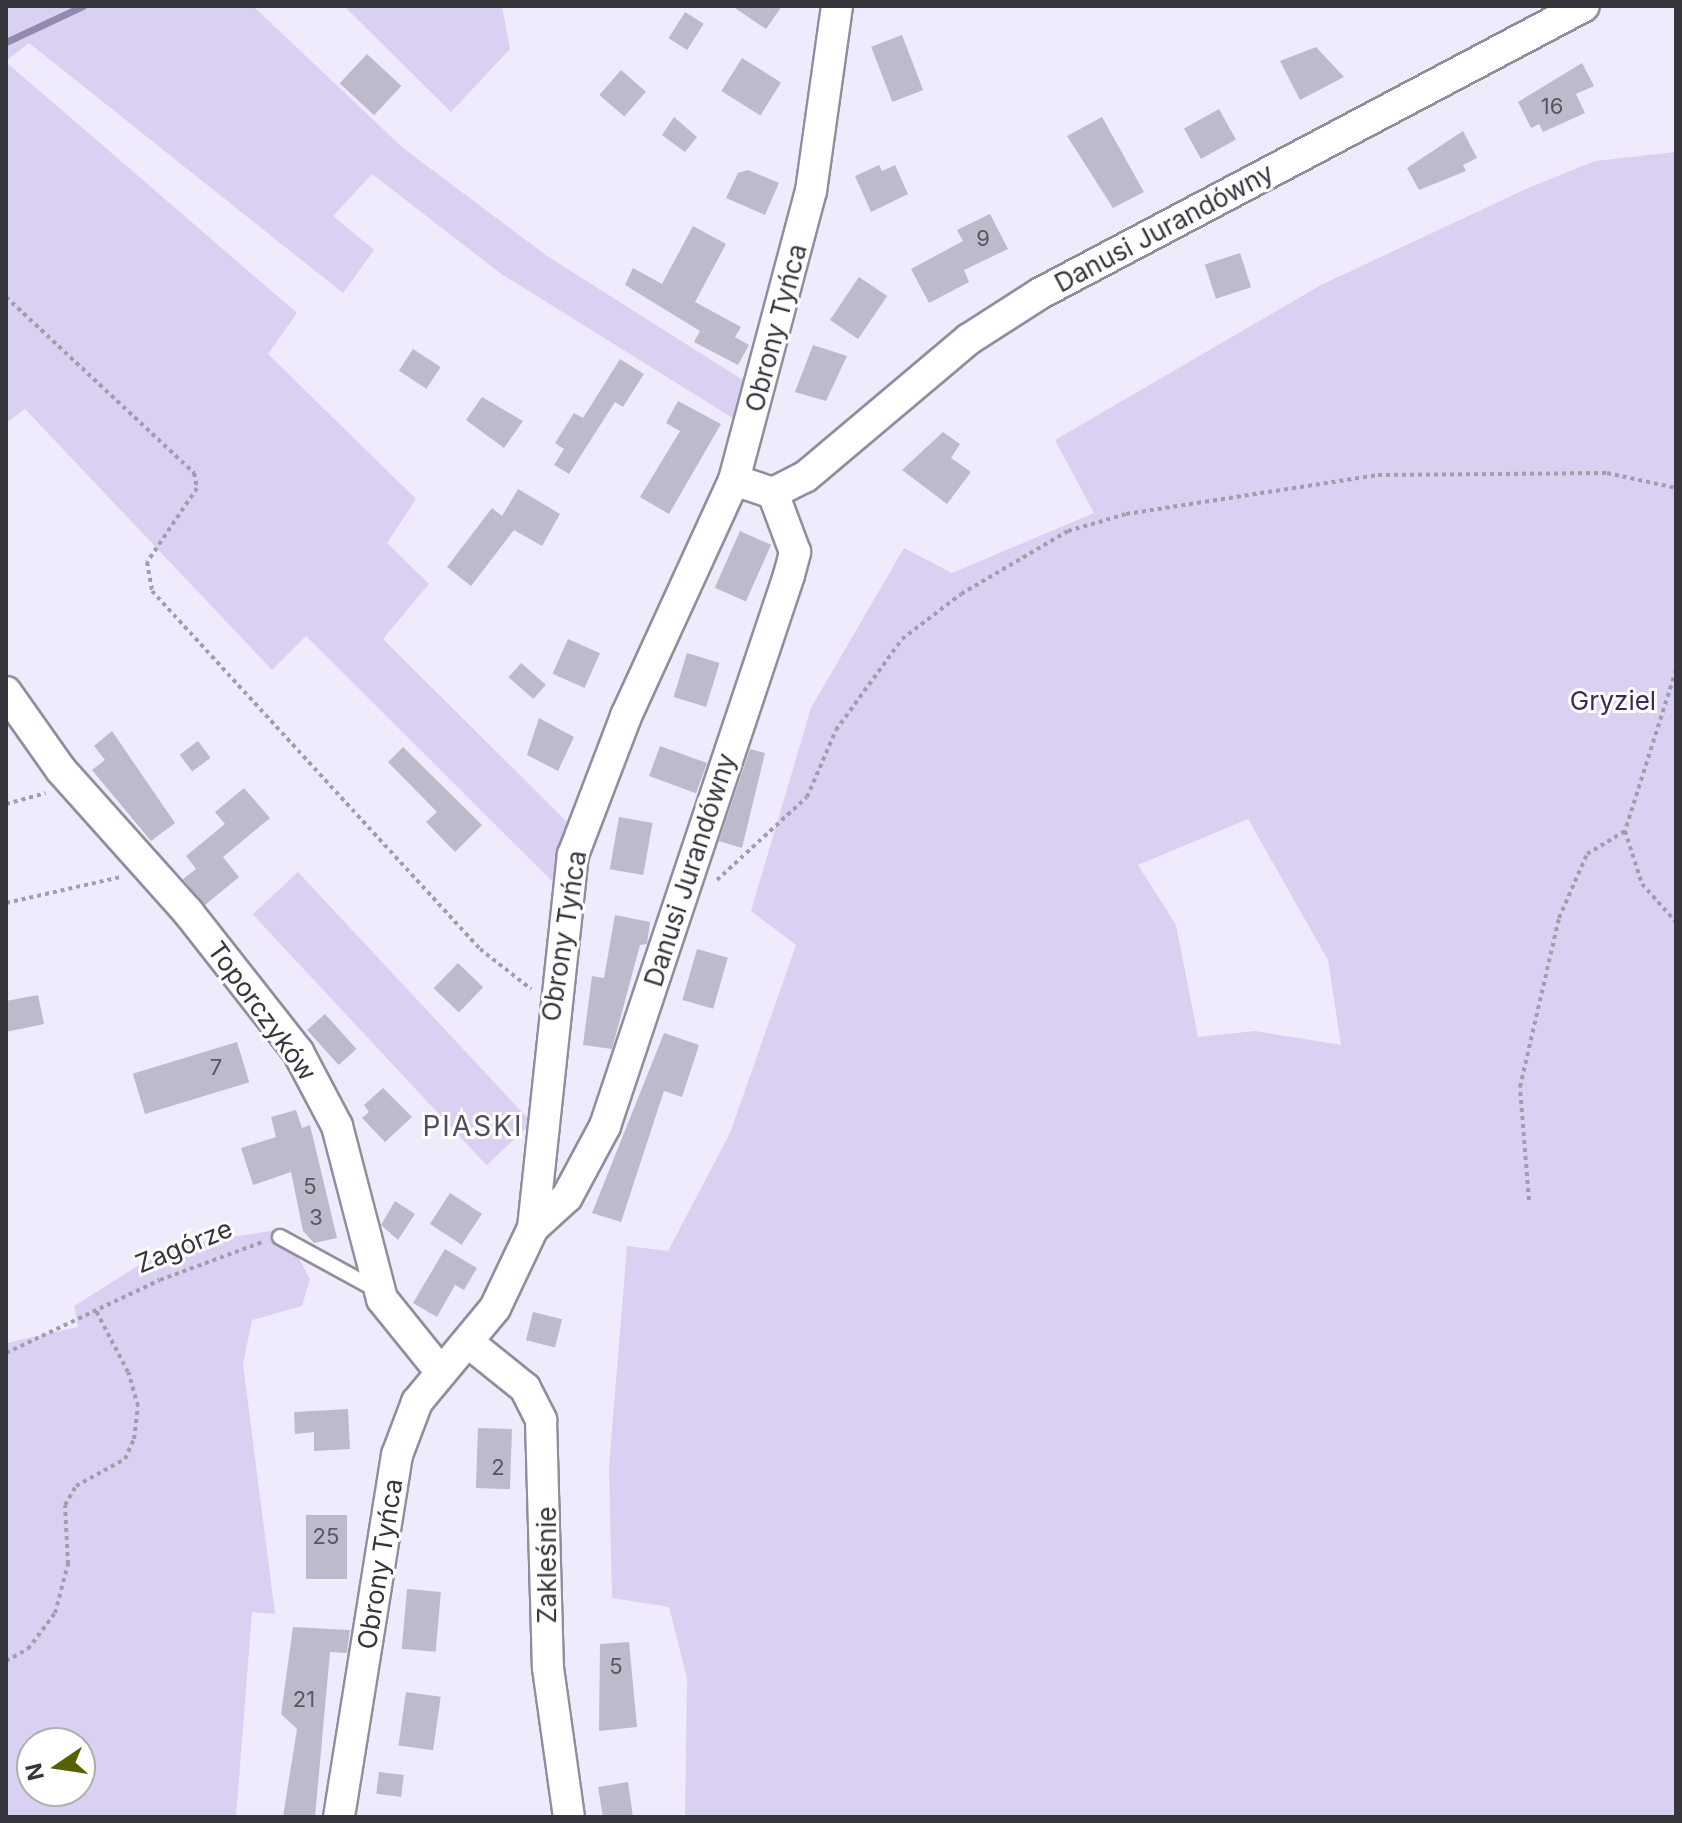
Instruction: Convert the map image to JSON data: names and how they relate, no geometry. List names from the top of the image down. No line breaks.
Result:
{"streets":{"street":["Danusi Jurandówny","Obrony Tyńca","Toporczyków","Zakleśnie"],"path":["Zagórze"]},"crossings":[["Danusi Jurandówny","Obrony Tyńca"],["Obrony Tyńca","Toporczyków"],["Obrony Tyńca","Zakleśnie"]],"districts":["PIASKI"],"parks":["Gryziel"],"house_numbers":["16","9","7","5","3","2","25","5","21"],"north":"left"}
